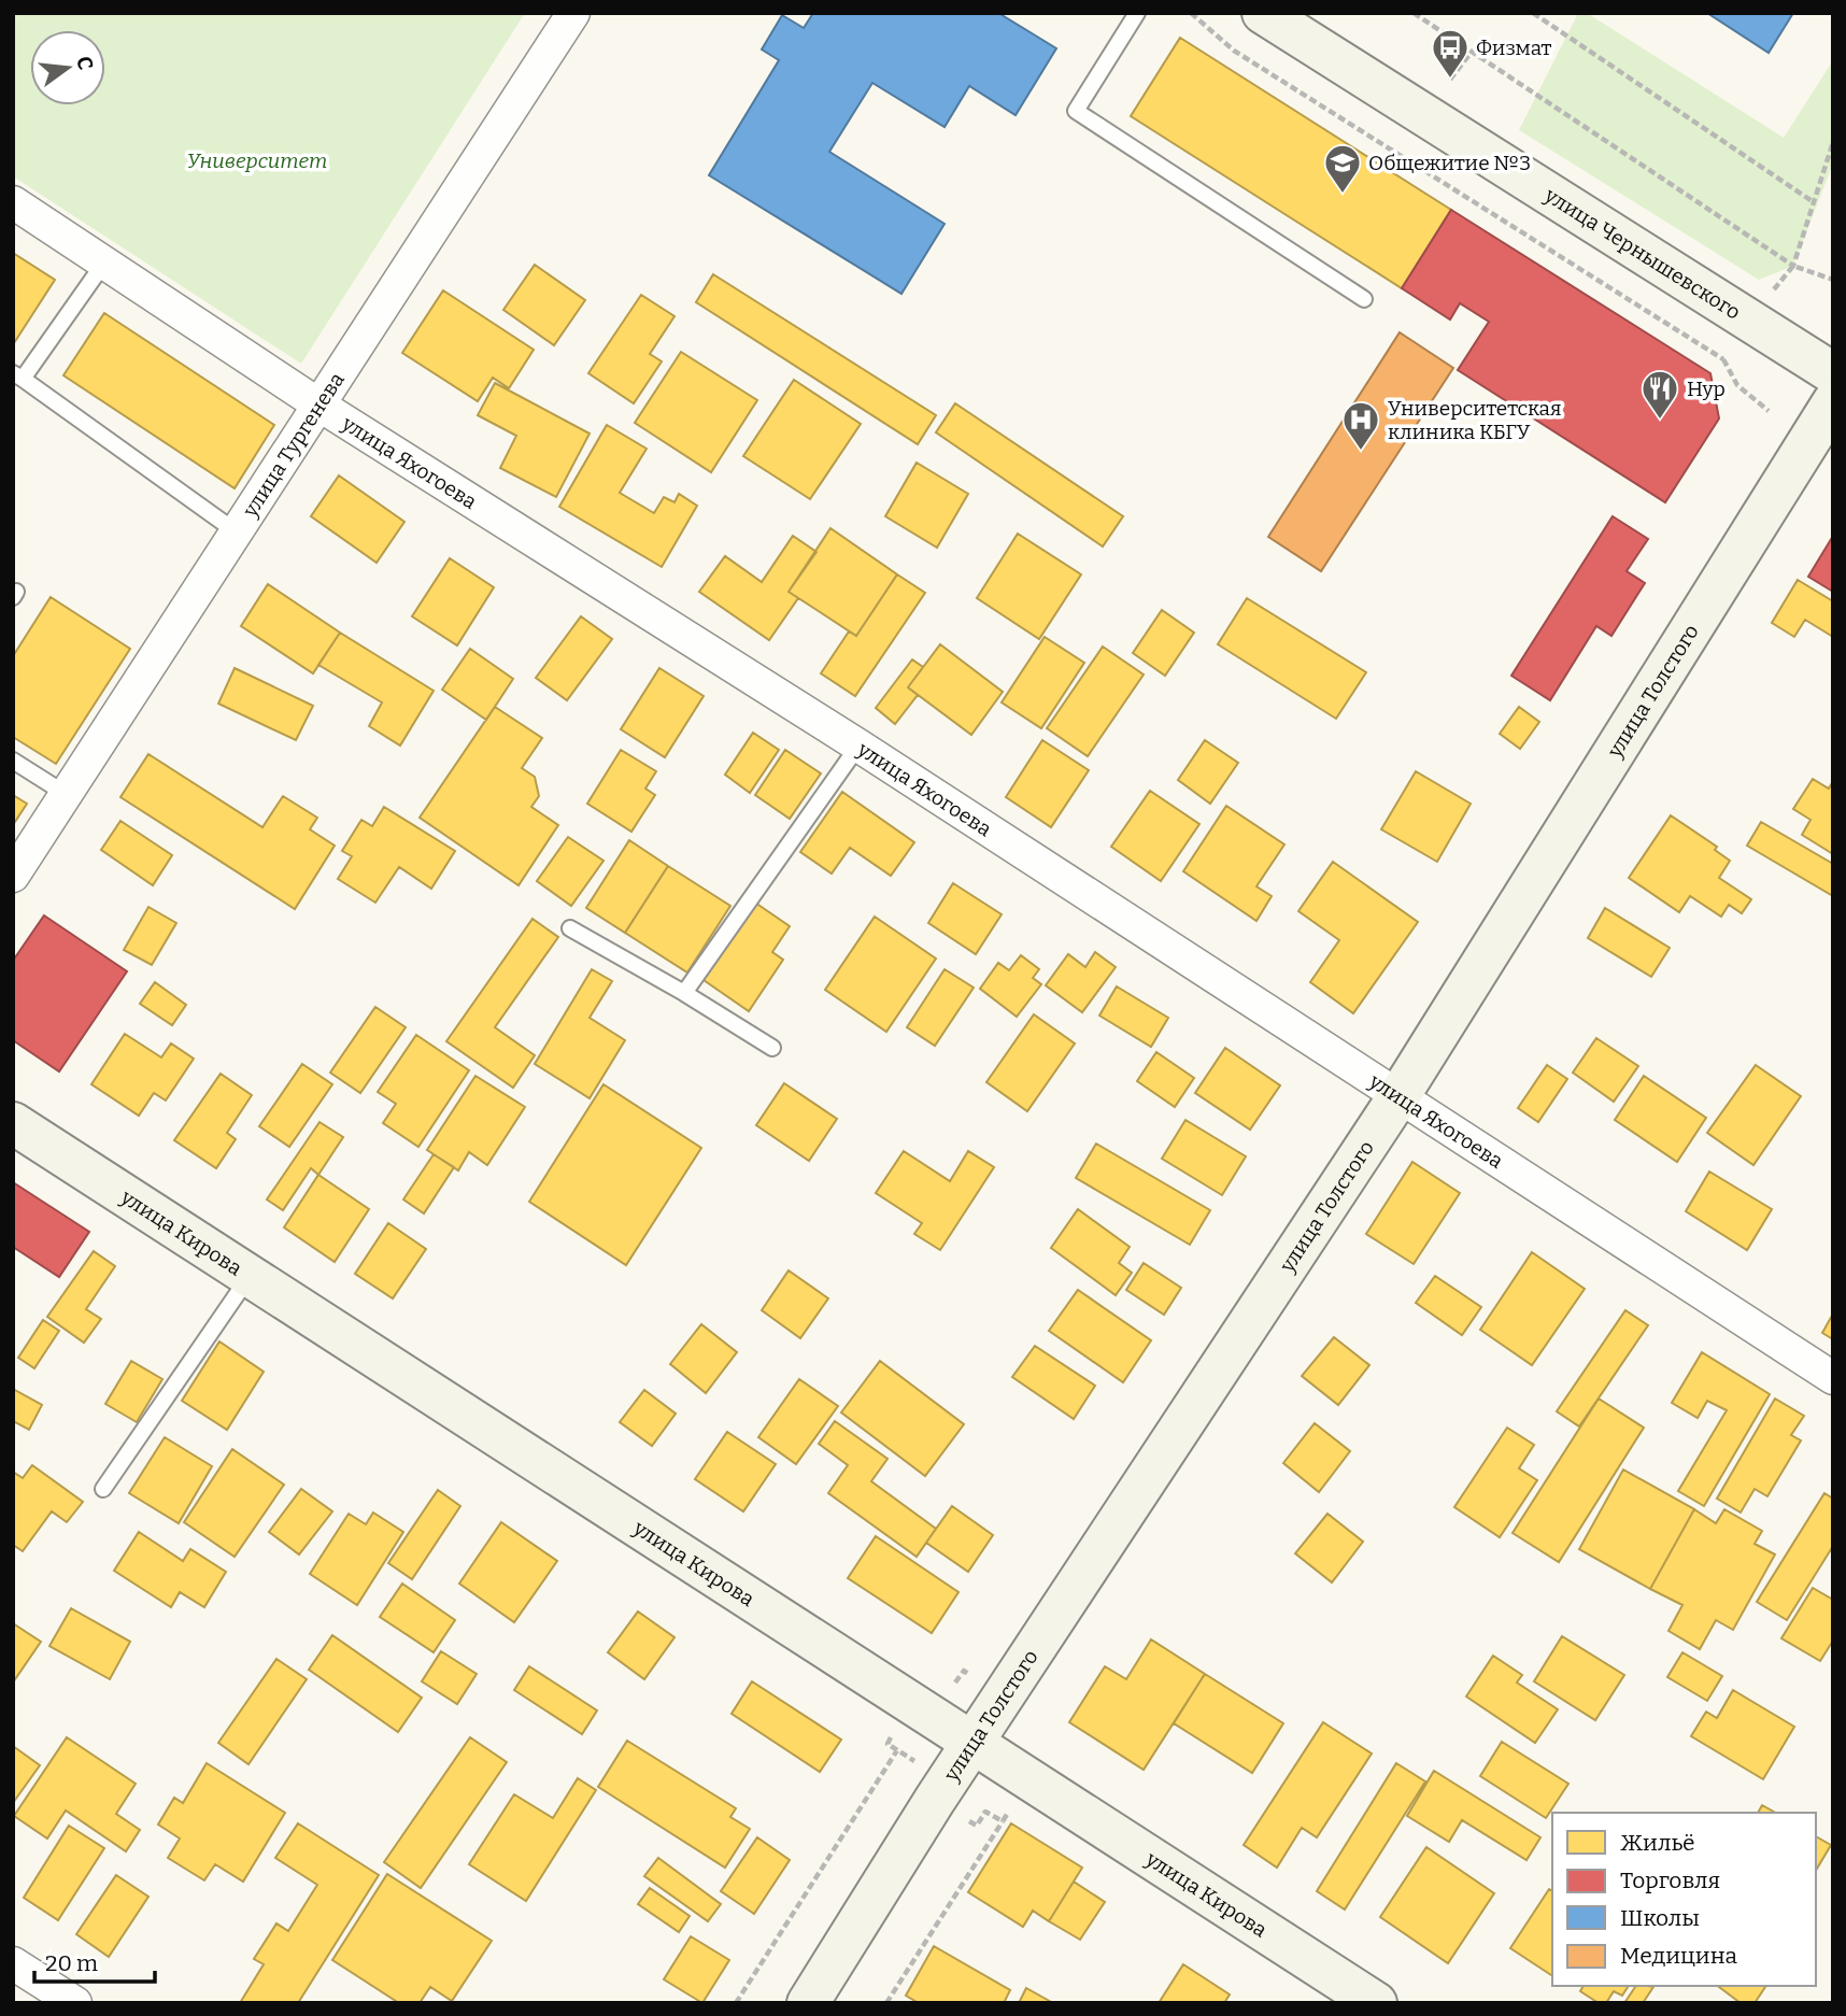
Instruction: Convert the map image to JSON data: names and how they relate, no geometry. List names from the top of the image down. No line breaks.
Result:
{"streets":{"street":["улица Чернышевского","улица Тургенева","улица Яхогоева","улица Толстого","улица Кирова"]},"crossings":[["улица Тургенева","улица Яхогоева"],["улица Яхогоева","улица Толстого"],["улица Толстого","улица Кирова"]],"parks":["Университет"],"places":{"bus stop":["Физмат"],"school or university":["Общежитие №3"],"restaurant":["Нур"],"hospital":["Университетская клиника КБГУ"]},"legend":["Жильё","Торговля","Школы","Медицина"],"scale_bar":"20 m","north":"right"}
